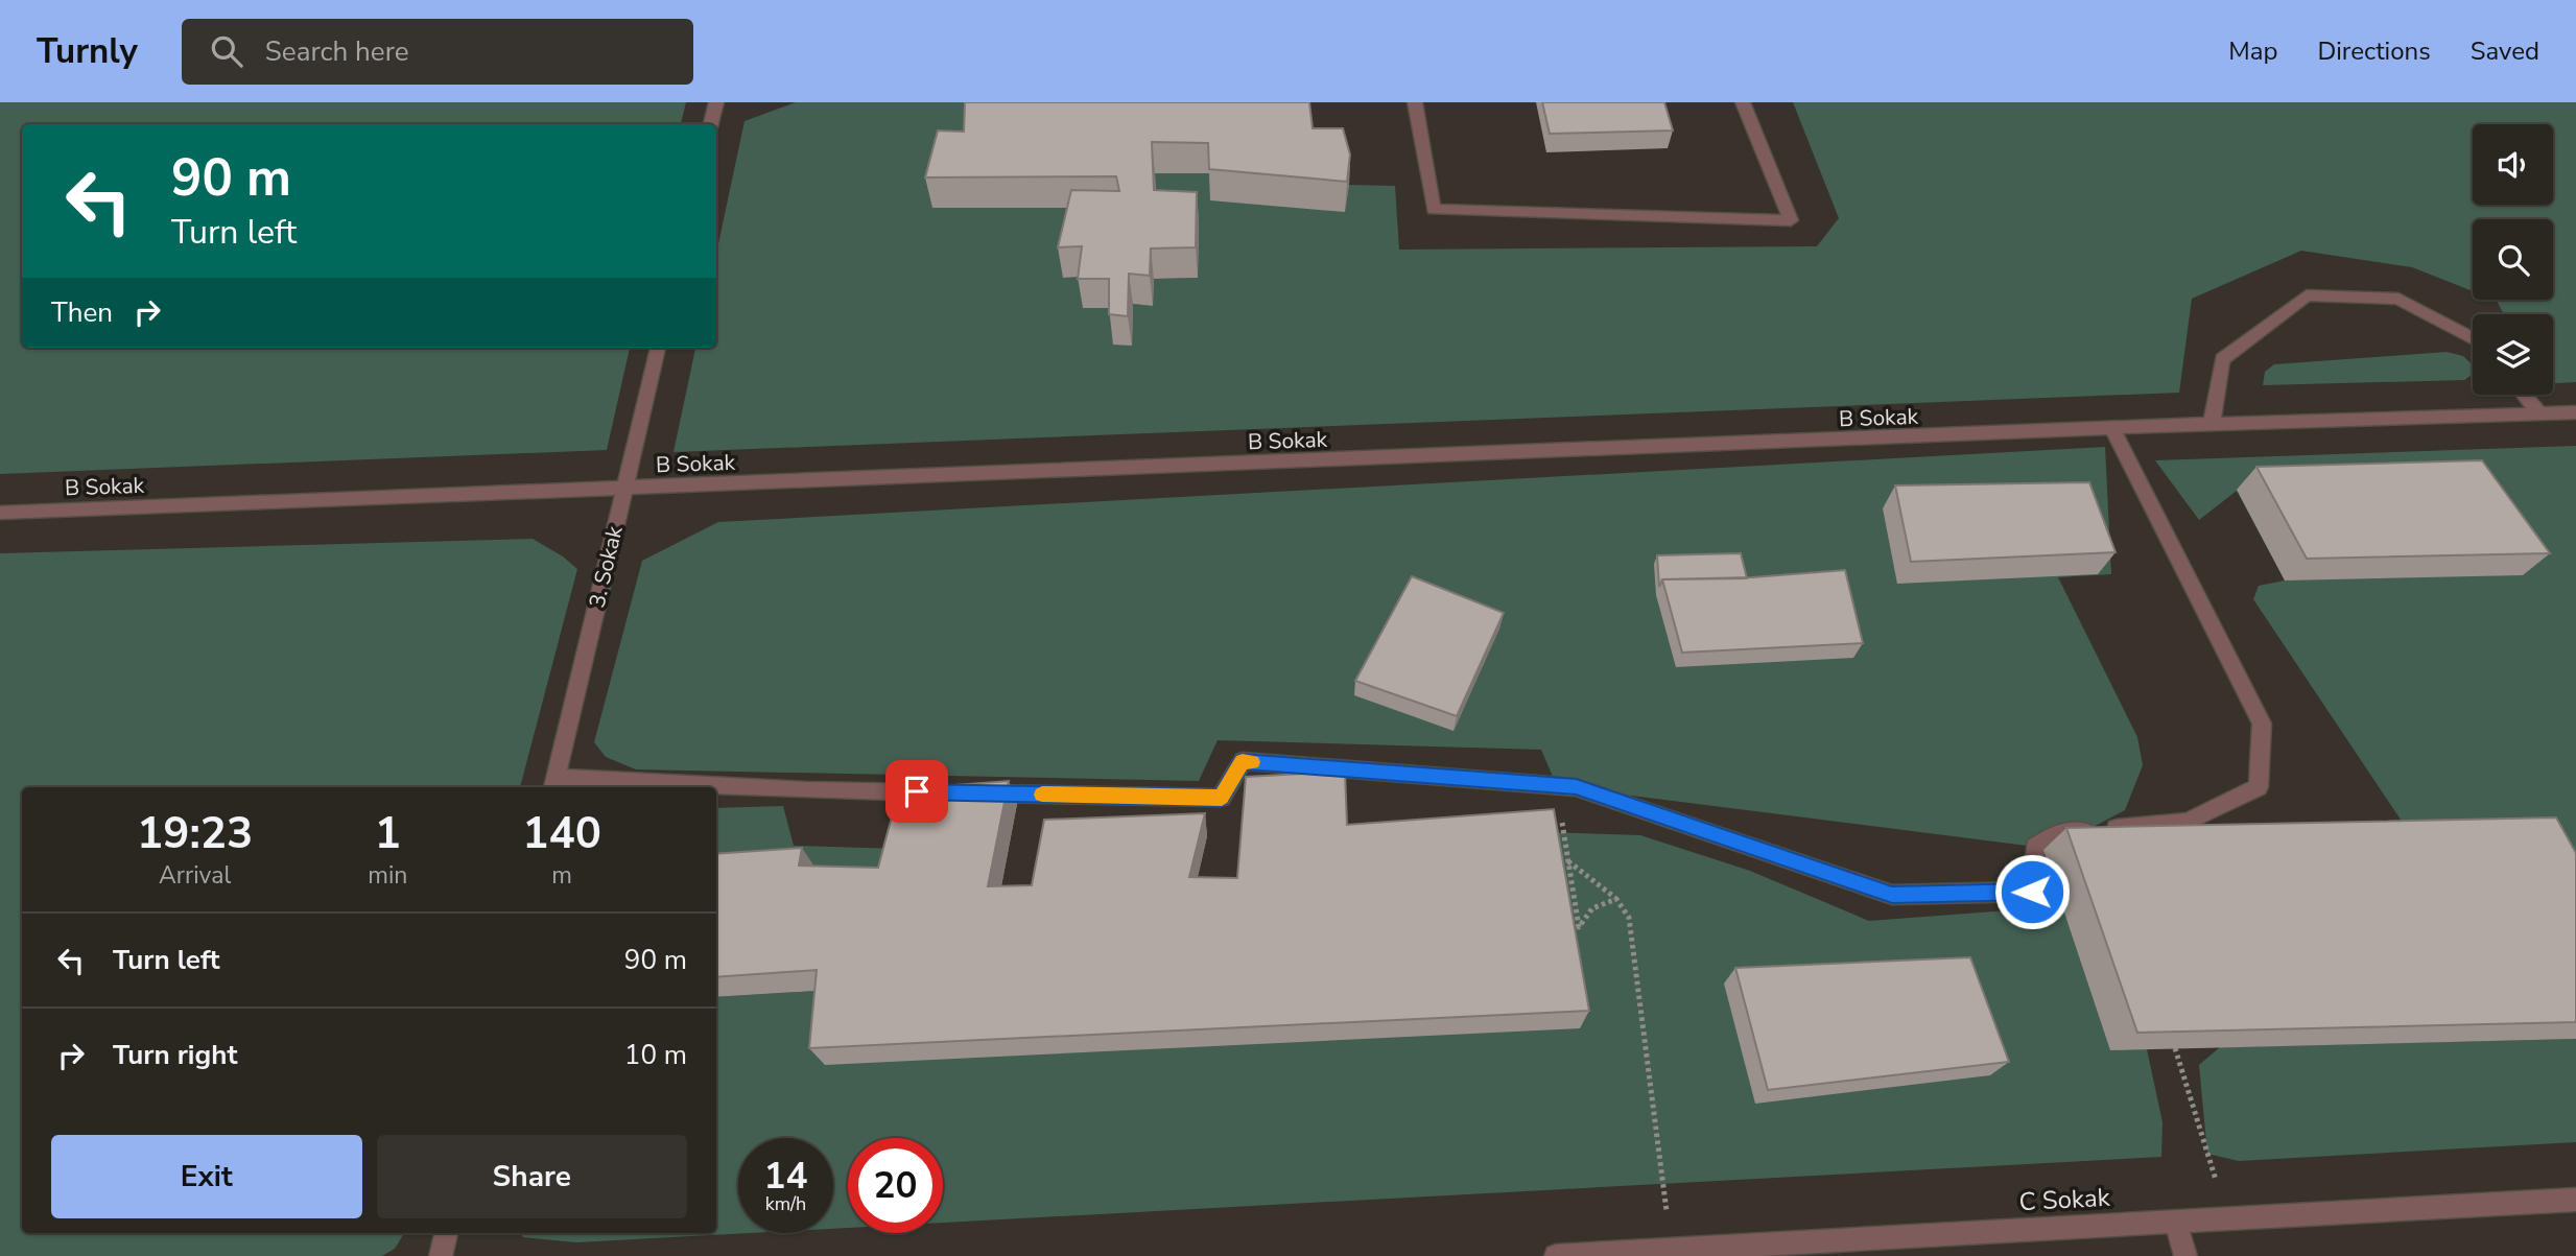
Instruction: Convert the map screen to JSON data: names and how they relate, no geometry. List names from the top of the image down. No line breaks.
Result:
{"streets":{"lane":["B Sokak","3. Sokak","C Sokak"]},"crossings":[["B Sokak","3. Sokak"]],"page":{"header":"Turnly","search":"Search here","nav":["Map","Directions","Saved"],"turn":["90 m","Turn left"],"then":"Then","eta":["19:23","Arrival","1","min","140","m"],"list":[{"name":"Turn left","value":"90 m"},{"name":"Turn right","value":"10 m"}],"buttons":["Exit","Share"],"speed":"14 km/h","limit":"20"}}
